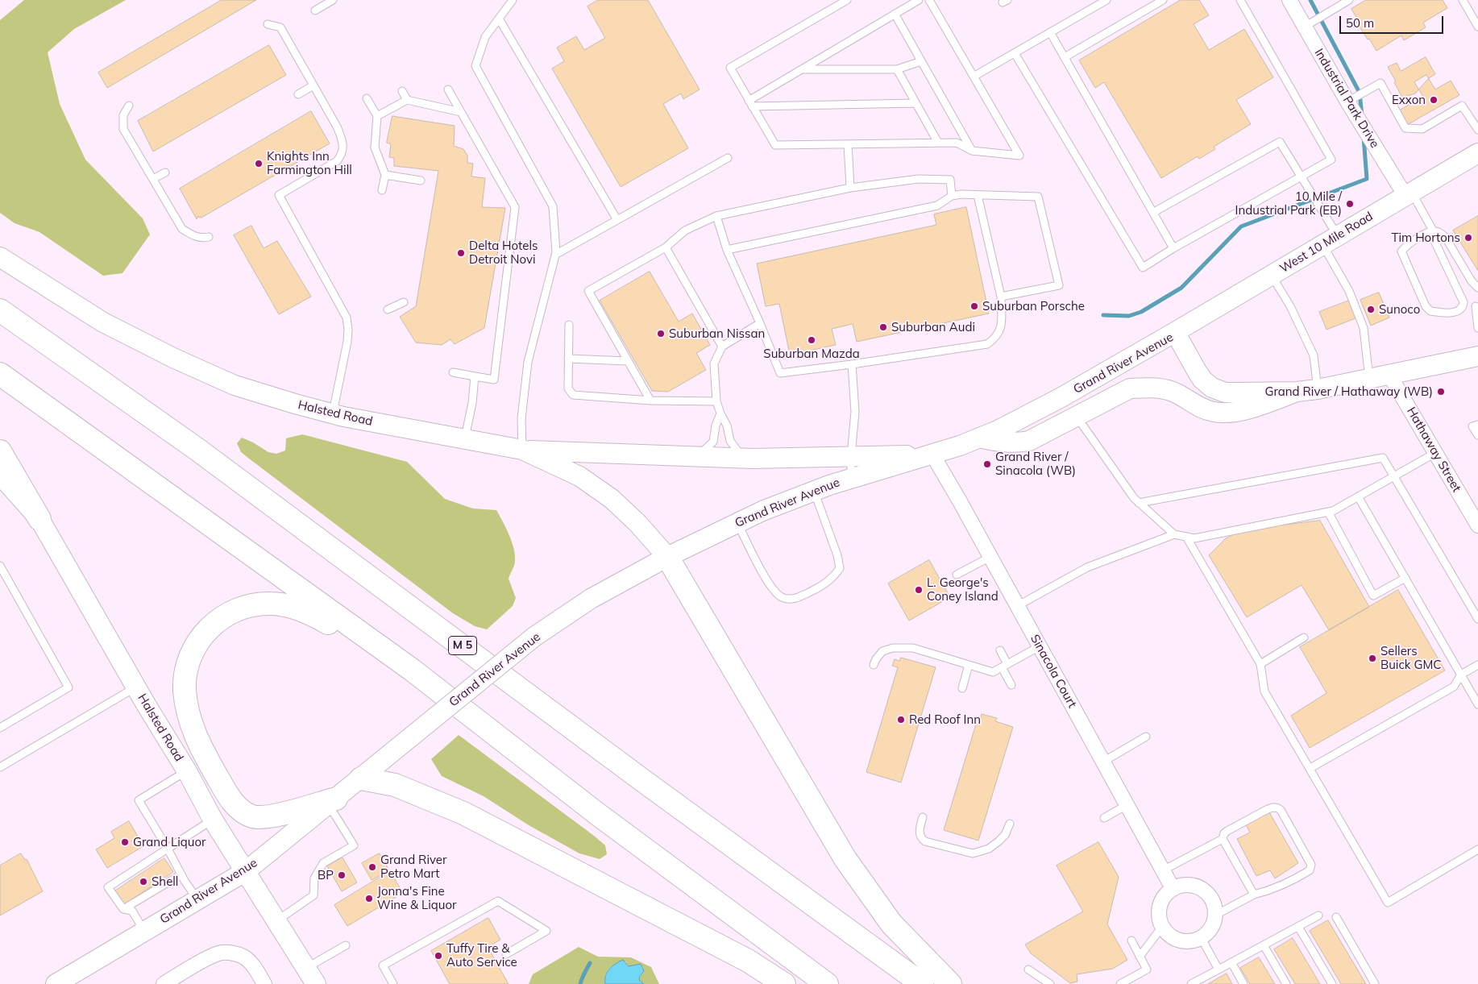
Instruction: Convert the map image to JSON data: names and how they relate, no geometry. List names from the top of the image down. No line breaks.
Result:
{"streets":{"highway":["M 5"],"main road":["West 10 Mile Road","Grand River Avenue","Halsted Road"],"street":["Industrial Park Drive","Hathaway Street","Sinacola Court"]},"crossings":[["Industrial Park Drive","West 10 Mile Road"],["West 10 Mile Road","Grand River Avenue"],["Grand River Avenue","Halsted Road"],["Grand River Avenue","Hathaway Street"],["Grand River Avenue","Sinacola Court"]],"places":["Exxon","Knights Inn Farmington Hill","10 Mile / Industrial Park (EB)","Tim Hortons","Delta Hotels Detroit Novi","Suburban Porsche","Sunoco","Suburban Audi","Suburban Nissan","Suburban Mazda","Grand River / Hathaway (WB)","Grand River / Sinacola (WB)","L. George's Coney Island","Sellers Buick GMC","Red Roof Inn","Grand Liquor","Grand River Petro Mart","BP","Shell","Jonna's Fine Wine & Liquor","Tuffy Tire & Auto Service"],"scale_bar":"50 m"}
